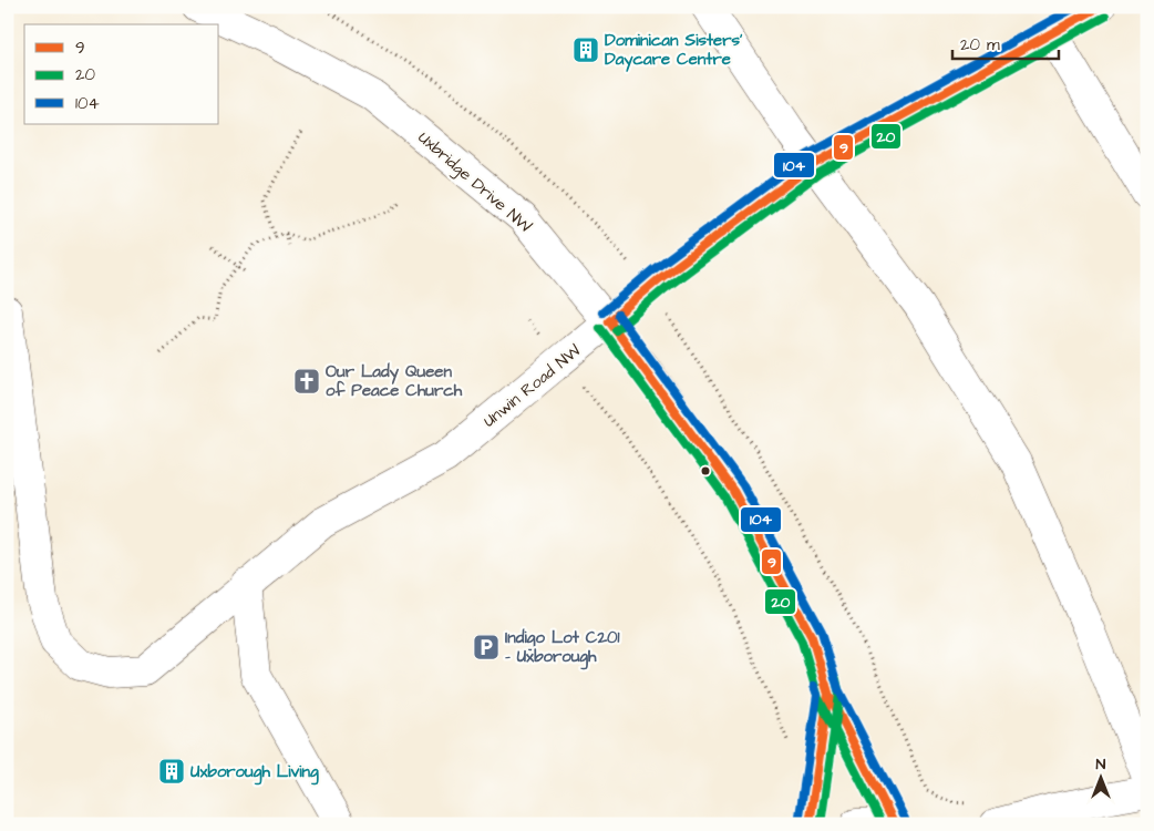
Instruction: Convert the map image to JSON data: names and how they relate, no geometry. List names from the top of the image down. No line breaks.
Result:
{"streets":{"street":["Uxbridge Drive NW","Unwin Road NW"]},"crossings":[["Uxbridge Drive NW","Unwin Road NW"]],"places":{"building":["Dominican Sisters' Daycare Centre","Uxborough Living"],"church":["Our Lady Queen of Peace Church"],"parking":["Indigo Lot C201 – Uxborough"]},"lines":["transit line 9","transit line 104","transit line 20"],"legend":["9","20","104"],"scale_bar":"20 m","north":"top"}
